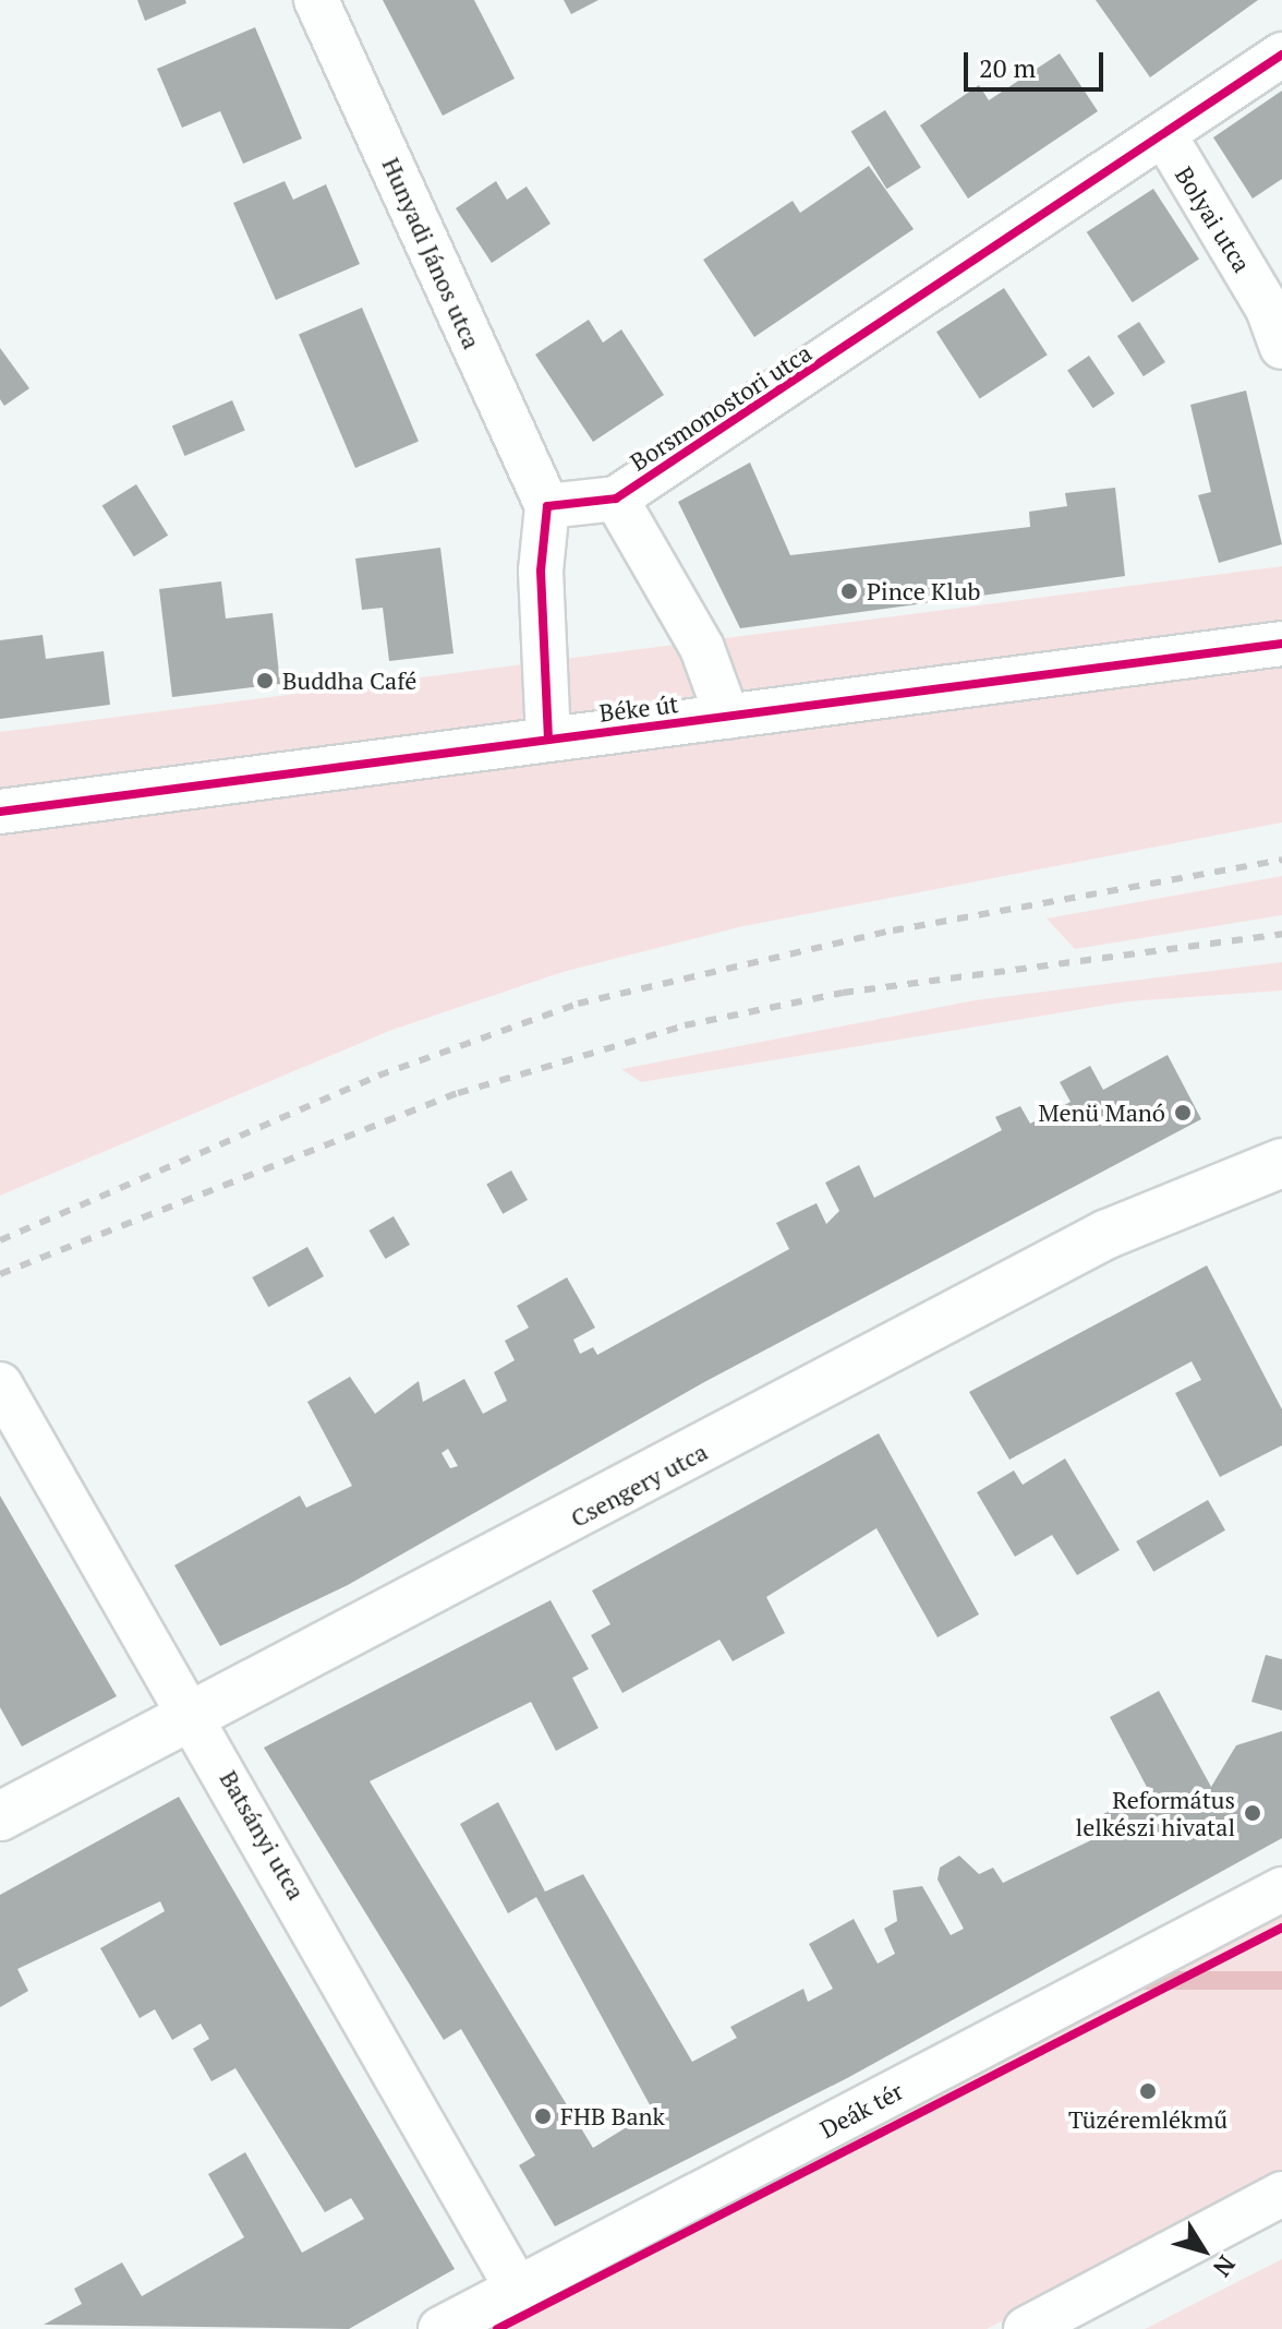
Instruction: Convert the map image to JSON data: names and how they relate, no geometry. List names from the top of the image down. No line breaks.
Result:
{"streets":{"main road":["Csengery utca"],"street":["Bolyai utca","Hunyadi János utca","Borsmonostori utca","Béke út","Batsányi utca","Deák tér"]},"crossings":[["Bolyai utca","Borsmonostori utca"],["Csengery utca","Batsányi utca"],["Batsányi utca","Deák tér"]],"places":["Pince Klub","Buddha Café","Menü Manó","Református lelkészi hivatal","Tüzéremlékmű","FHB Bank"],"scale_bar":"20 m","north":"bottom right"}
